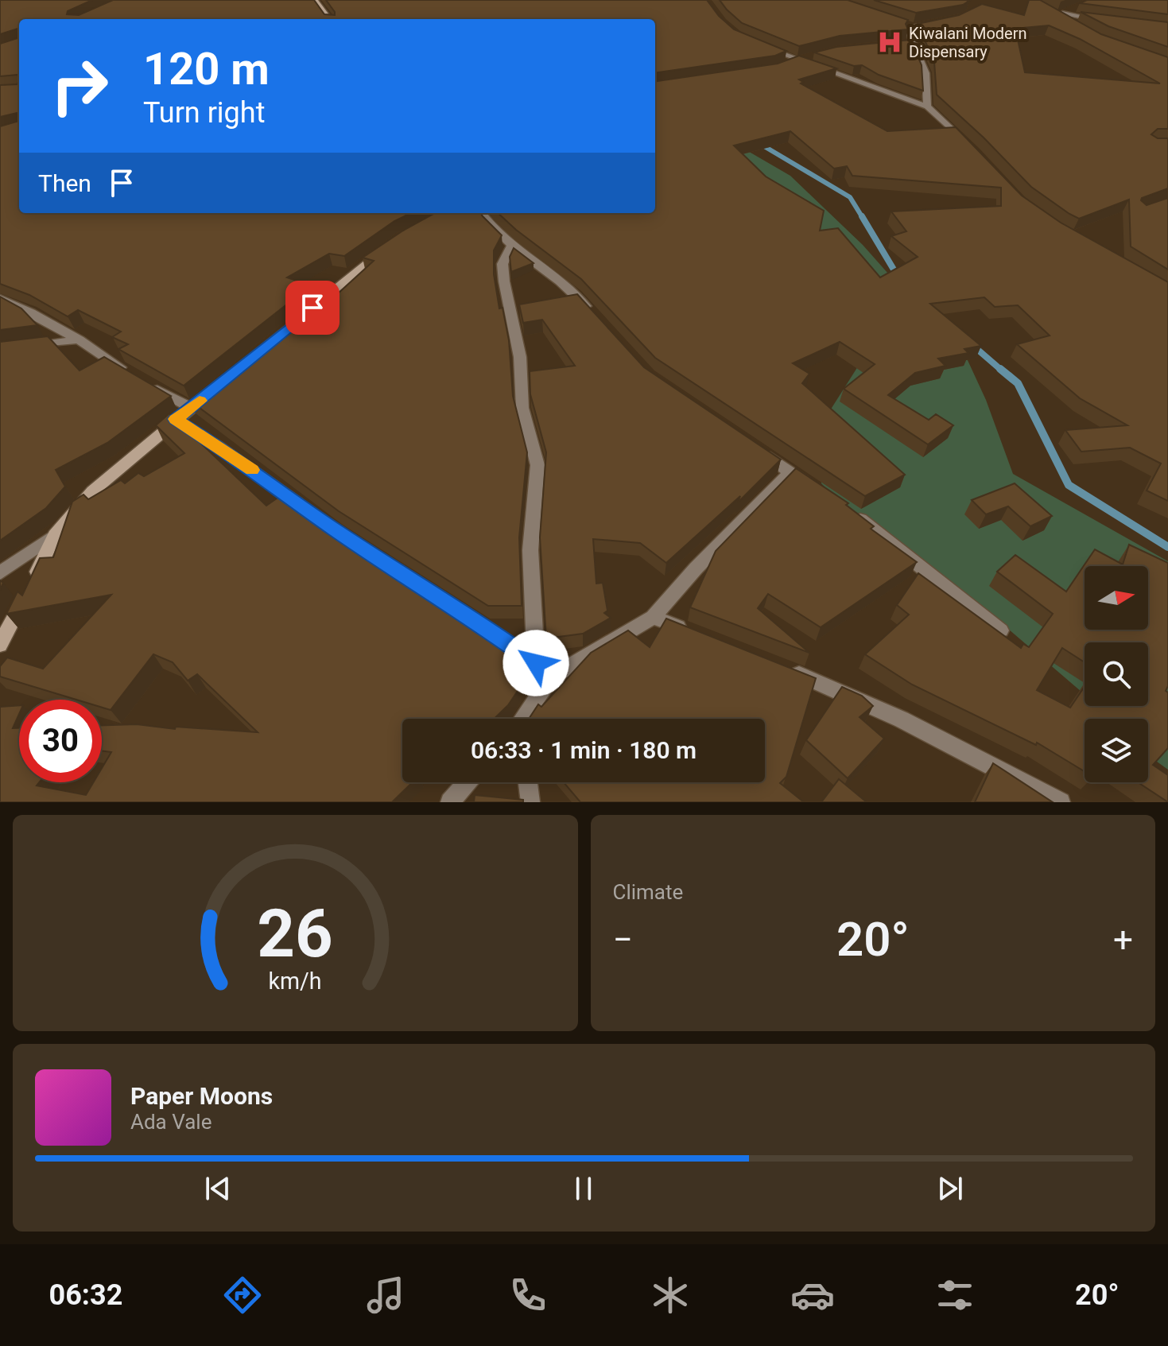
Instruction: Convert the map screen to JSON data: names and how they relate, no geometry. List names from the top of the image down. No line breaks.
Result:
{"places":{"hospital":["Kiwalani Modern Dispensary"]},"north":"right","page":{"turn":["120 m","Turn right"],"then":"Then","limit":"30","trip":"06:33 · 1 min · 180 m","tile":"Climate","heat":["−","20°","+"],"song":["Paper Moons","Ada Vale"],"tabs":["06:32","20°"],"gauge":["26","km/h"]}}
